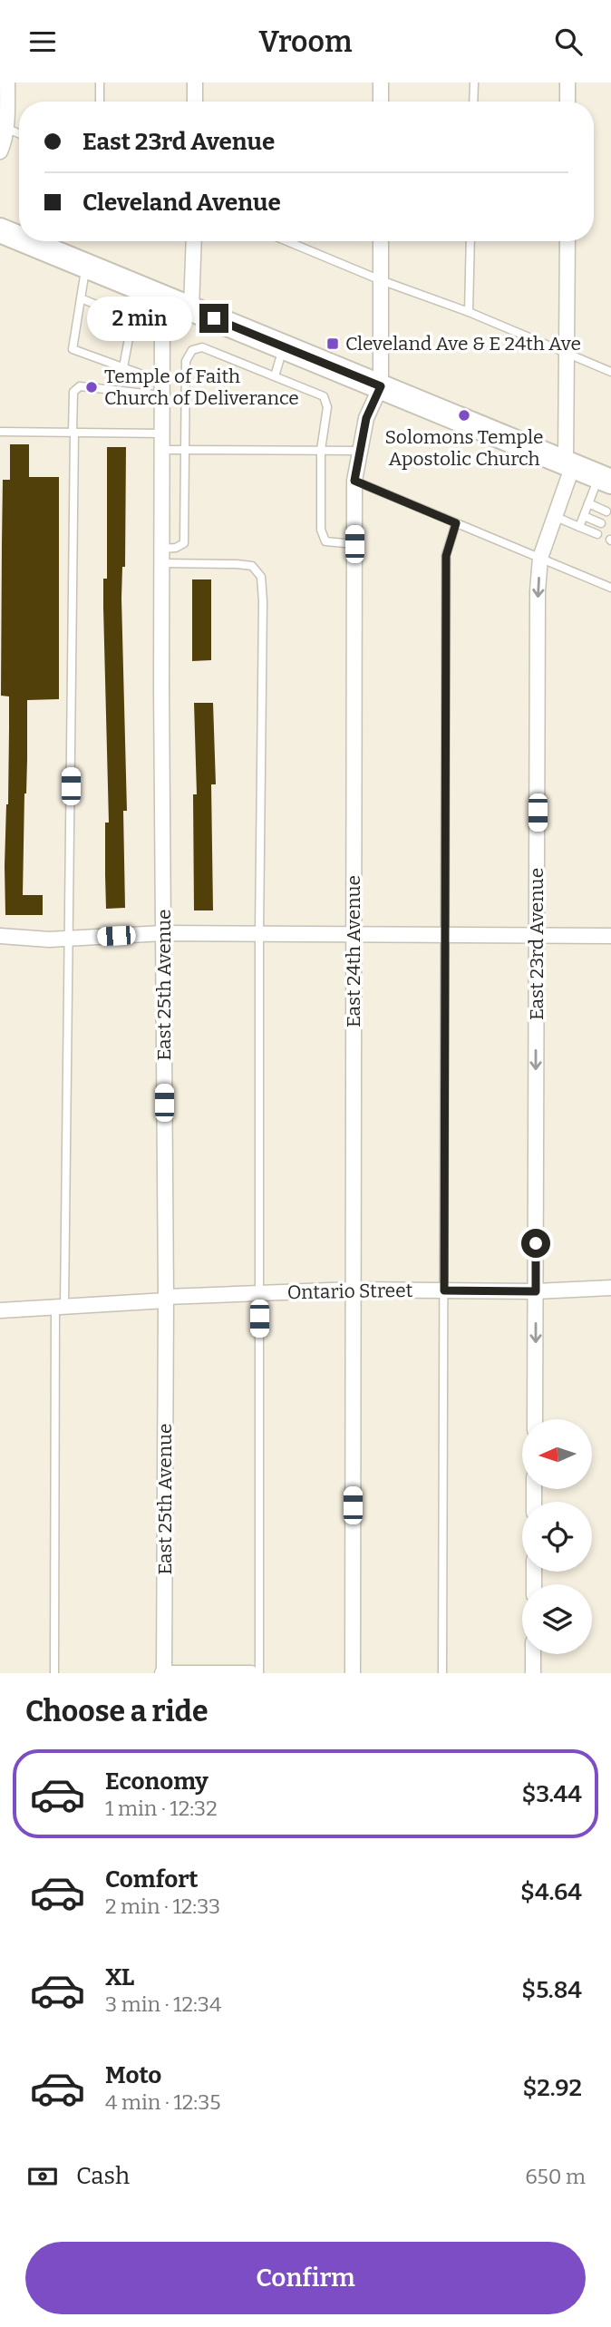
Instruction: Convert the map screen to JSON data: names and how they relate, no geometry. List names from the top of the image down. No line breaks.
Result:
{"streets":{"street":["East 23rd Avenue","East 24th Avenue","East 25th Avenue","Ontario Street"]},"crossings":[["East 23rd Avenue","Ontario Street"],["East 24th Avenue","Ontario Street"],["East 25th Avenue","Ontario Street"]],"one_way":["East 23rd Avenue"],"places":{"transit":["Cleveland Ave & E 24th Ave"],"other":["Temple of Faith Church of Deliverance","Solomons Temple Apostolic Church"]},"north":"left","page":{"header":"Vroom","banner":["East 23rd Avenue","Cleveland Avenue"],"bubble":"2 min","heading":"Choose a ride","list":[{"name":"Economy","note":"1 min · 12:32","value":"$3.44"},{"name":"Comfort","note":"2 min · 12:33","value":"$4.64"},{"name":"XL","note":"3 min · 12:34","value":"$5.84"},{"name":"Moto","note":"4 min · 12:35","value":"$2.92"}],"pay":["Cash","650 m"],"buttons":"Confirm"}}
